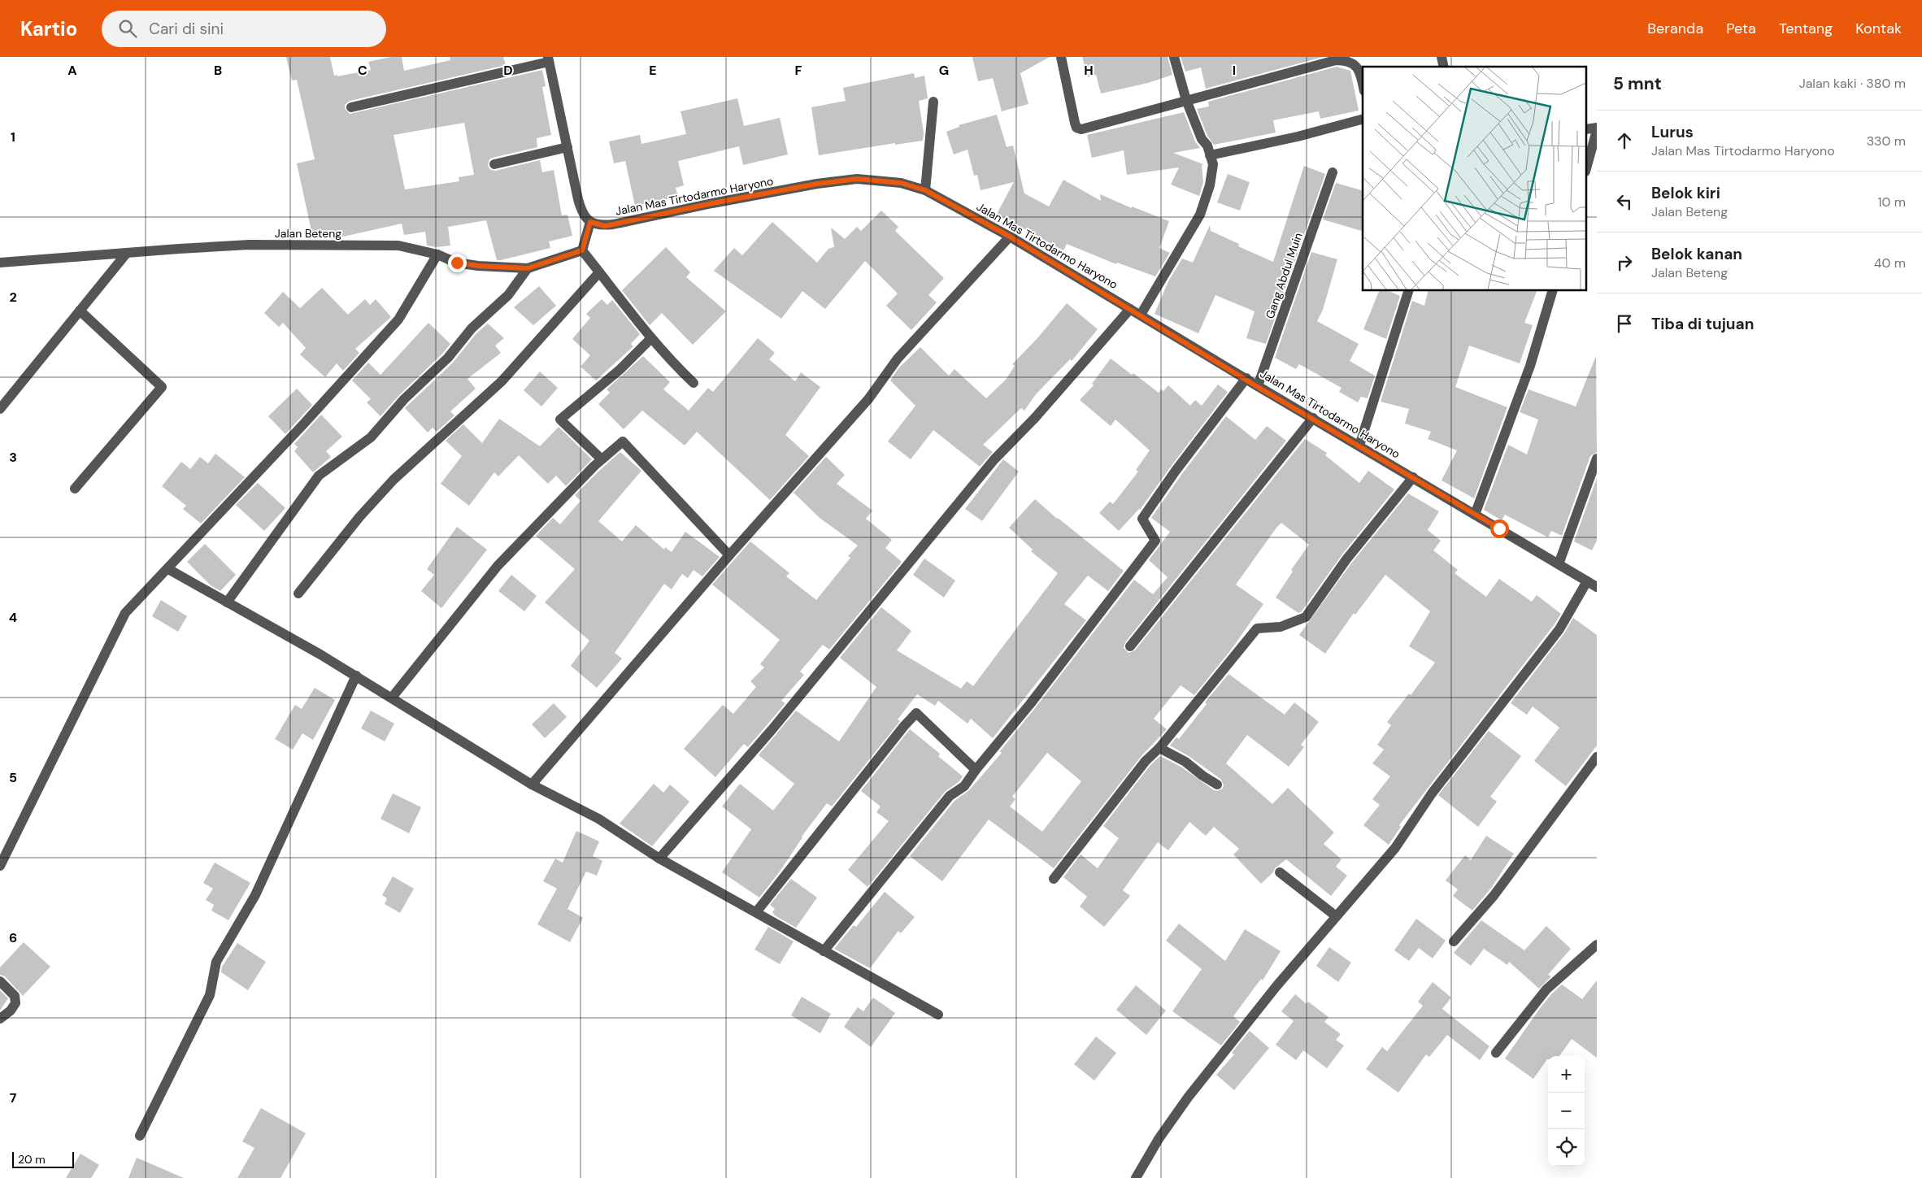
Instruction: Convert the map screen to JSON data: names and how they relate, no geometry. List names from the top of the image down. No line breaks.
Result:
{"streets":{"street":["Jalan Mas Tirtodarmo Haryono","Jalan Beteng","Gang Abdul Muin"]},"crossings":[["Jalan Mas Tirtodarmo Haryono","Gang Abdul Muin"]],"scale_bar":"20 m","page":{"header":"Kartio","search":"Cari di sini","nav":["Beranda","Peta","Tentang","Kontak"],"heading":["5 mnt","Jalan kaki · 380 m"],"list":[["Lurus","Jalan Mas Tirtodarmo Haryono","330 m"],["Belok kiri","Jalan Beteng","10 m"],["Belok kanan","Jalan Beteng","40 m"],"Tiba di tujuan"],"map_buttons":["+","−"],"scale":"20 m"},"grid":{"columns":["A","B","C","D","E","F","G","H","I"],"rows":["1","2","3","4","5","6","7"]}}
